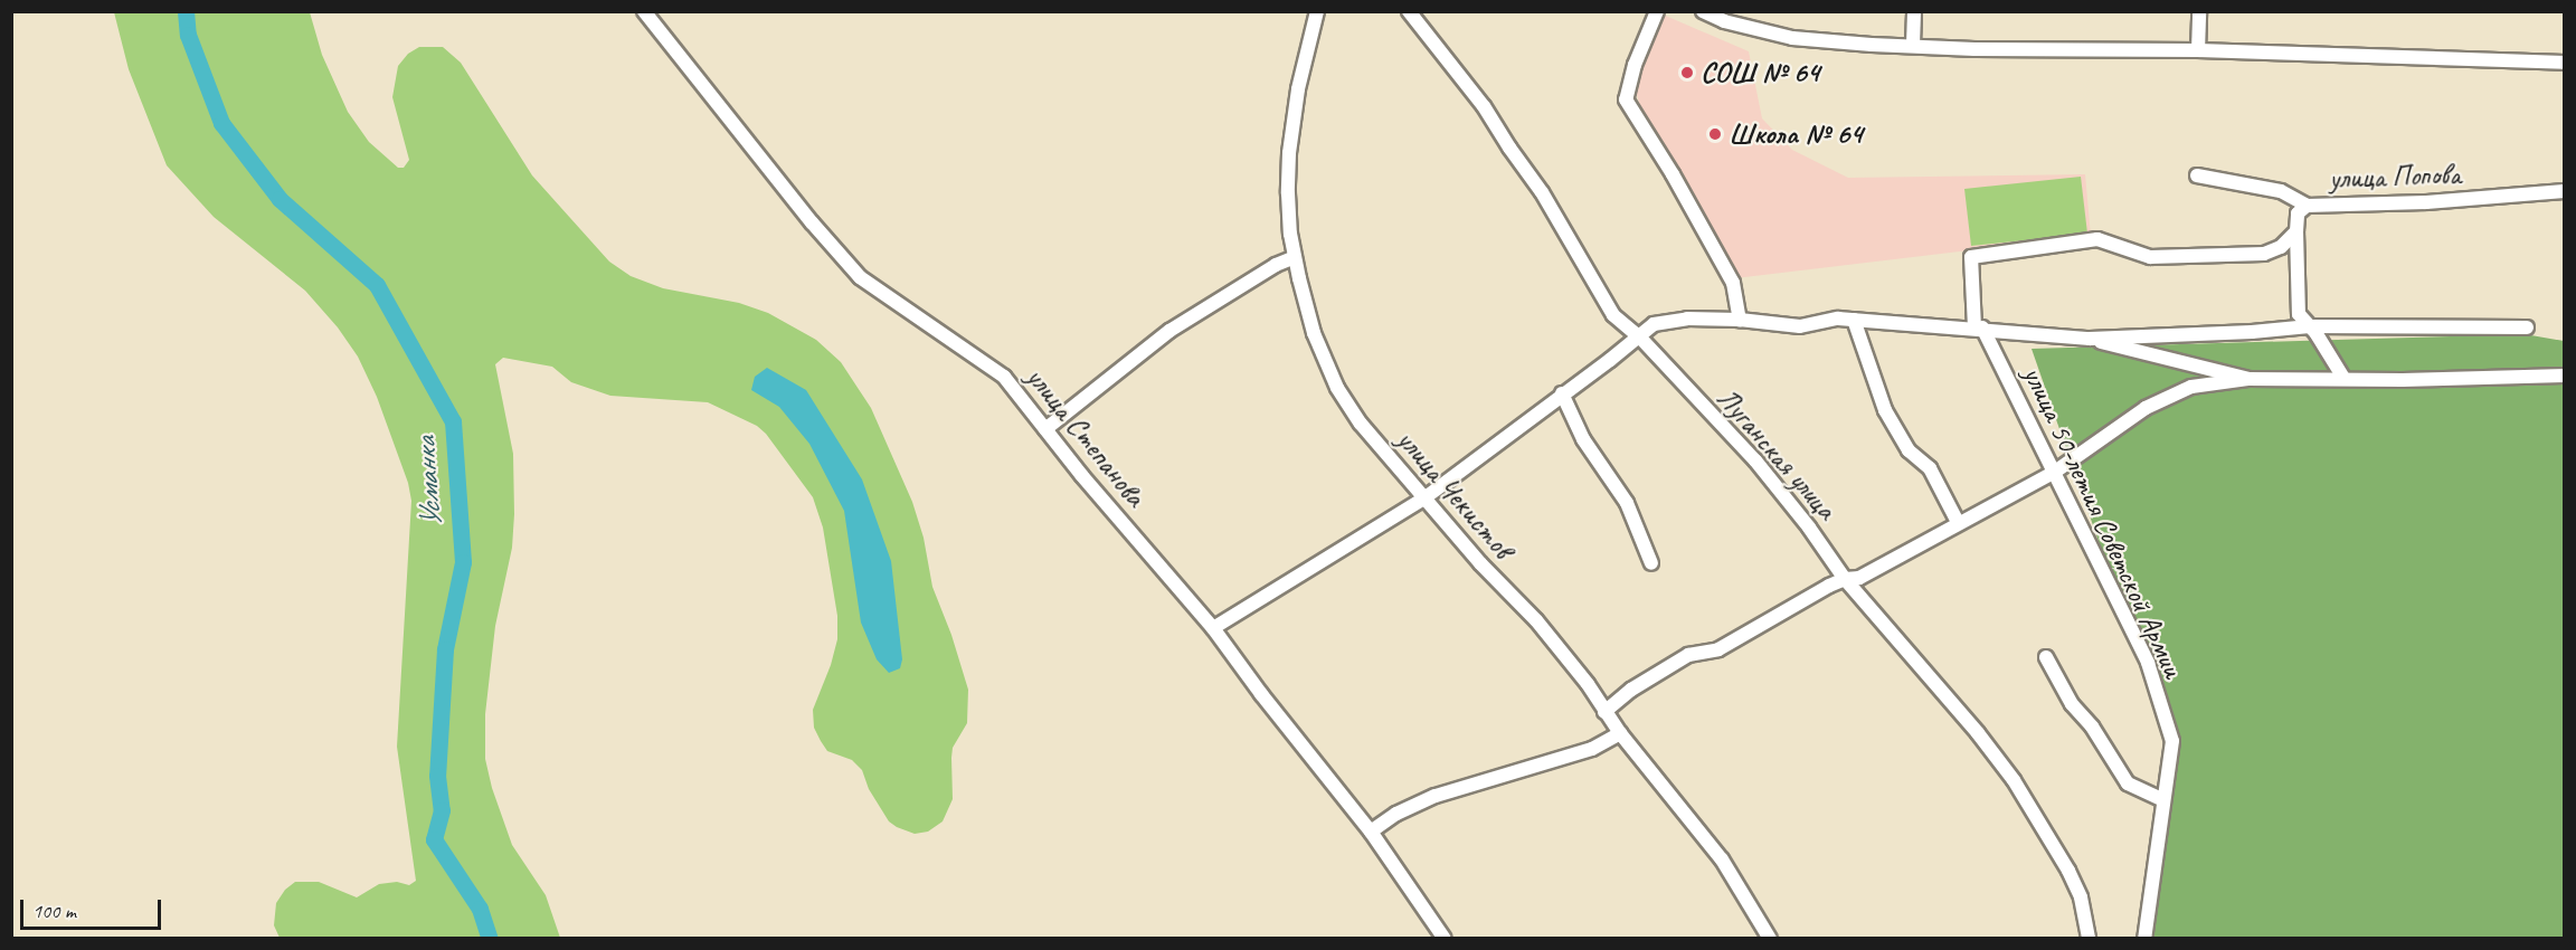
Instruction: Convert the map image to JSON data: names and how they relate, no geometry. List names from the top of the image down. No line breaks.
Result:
{"streets":{"street":["улица Попова","улица Степанова","Луганская улица","улица Чекистов","улица 50-летия Советской Армии"]},"crossings":[["улица Степанова","улица 50-летия Советской Армии"],["Луганская улица","улица 50-летия Советской Армии"],["улица Чекистов","улица 50-летия Советской Армии"]],"water":["Усманка"],"places":["СОШ № 64","Школа № 64"],"scale_bar":"100 m"}
